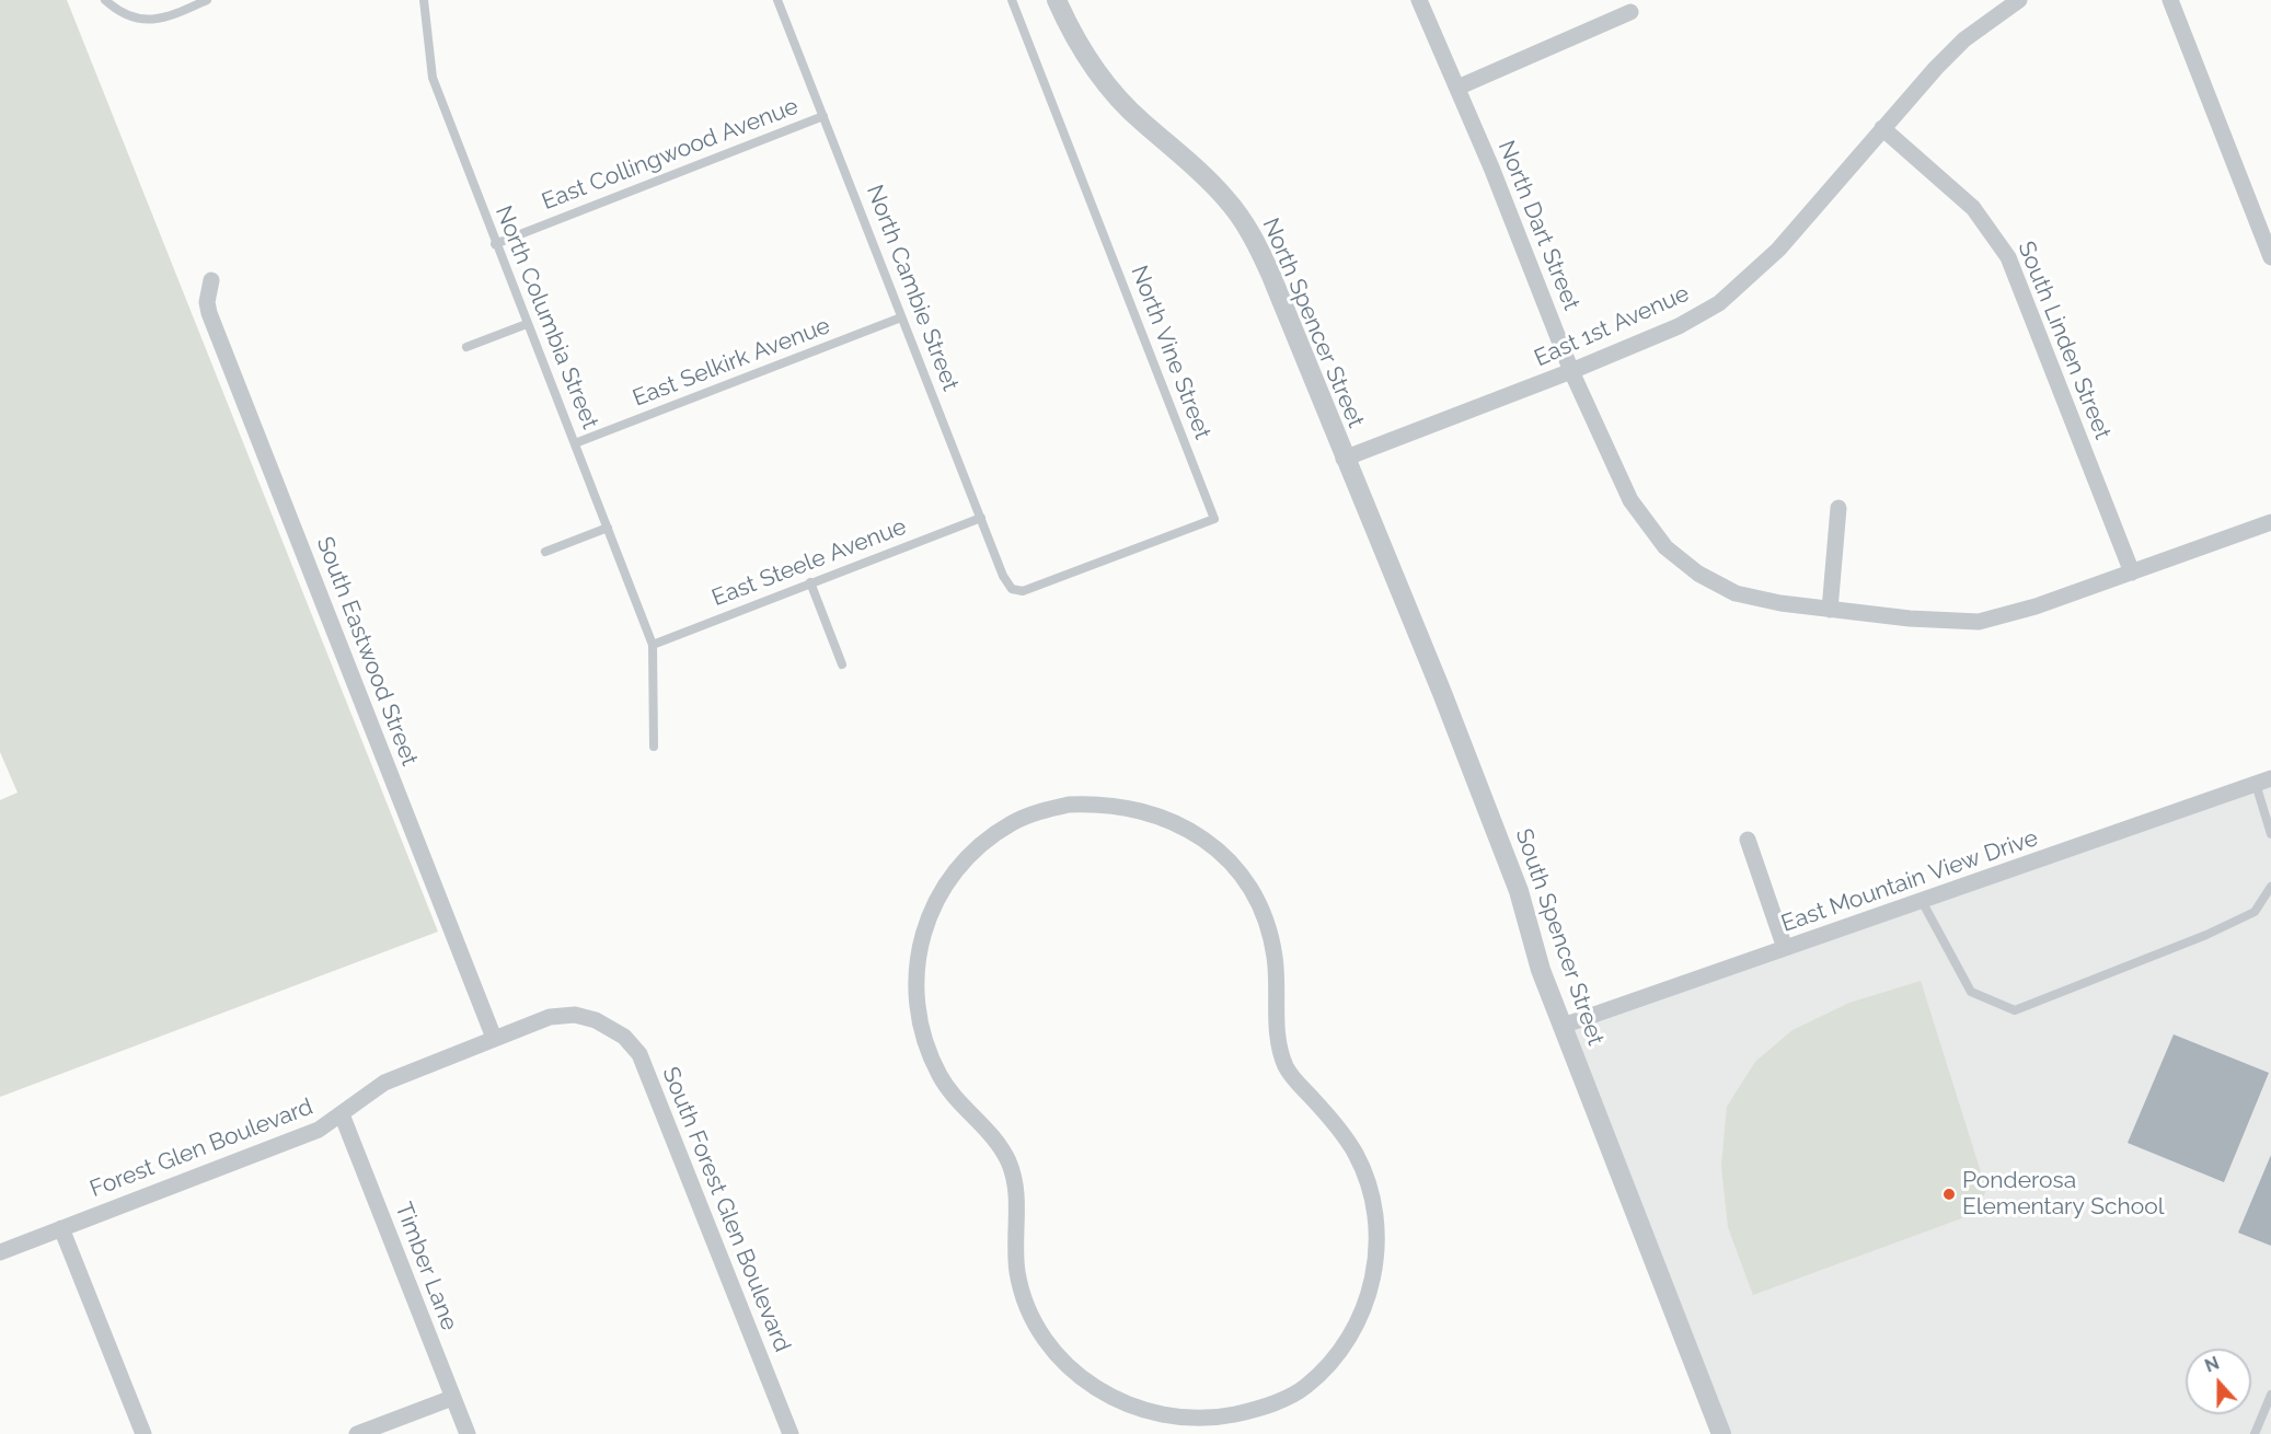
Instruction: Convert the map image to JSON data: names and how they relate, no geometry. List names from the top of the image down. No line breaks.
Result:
{"streets":{"street":["North Dart Street","North Spencer Street","East 1st Avenue","South Linden Street","South Eastwood Street","East Mountain View Drive","South Spencer Street","Forest Glen Boulevard","South Forest Glen Boulevard","Timber Lane"],"lane":["East Collingwood Avenue","North Cambie Street","North Columbia Street","North Vine Street","East Selkirk Avenue","East Steele Avenue"]},"crossings":[["East Collingwood Avenue","North Cambie Street"],["East Collingwood Avenue","North Columbia Street"],["North Dart Street","East 1st Avenue"],["North Dart Street","South Linden Street"],["North Cambie Street","North Vine Street"],["North Cambie Street","East Selkirk Avenue"],["North Cambie Street","East Steele Avenue"],["North Columbia Street","East Selkirk Avenue"],["North Columbia Street","East Steele Avenue"],["North Spencer Street","East 1st Avenue"],["North Spencer Street","South Spencer Street"],["East 1st Avenue","South Linden Street"],["East 1st Avenue","South Spencer Street"],["South Eastwood Street","Forest Glen Boulevard"],["East Mountain View Drive","South Spencer Street"],["Forest Glen Boulevard","South Forest Glen Boulevard"],["Forest Glen Boulevard","Timber Lane"]],"places":["Ponderosa Elementary School"],"north":"top"}
